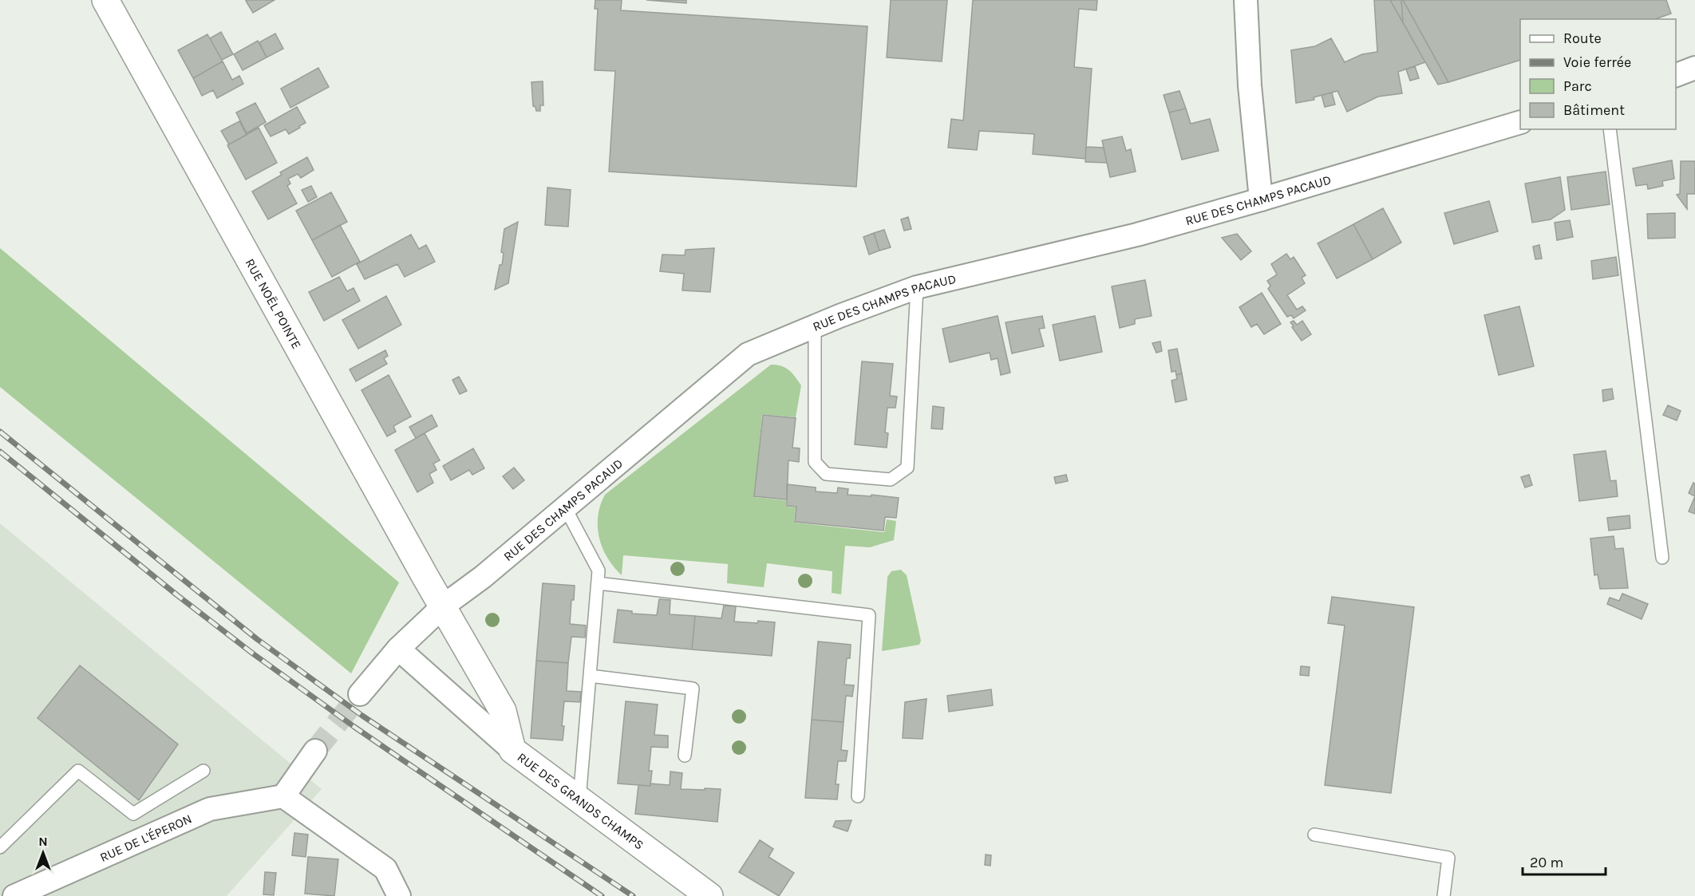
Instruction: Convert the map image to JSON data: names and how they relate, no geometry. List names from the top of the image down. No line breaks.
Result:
{"streets":{"street":["RUE DES CHAMPS PACAUD","RUE NOËL POINTE","RUE DES GRANDS CHAMPS","RUE DE L'ÉPERON"]},"crossings":[["RUE DES CHAMPS PACAUD","RUE NOËL POINTE"],["RUE DES CHAMPS PACAUD","RUE DES GRANDS CHAMPS"],["RUE NOËL POINTE","RUE DES GRANDS CHAMPS"]],"legend":["Route","Voie ferrée","Parc","Bâtiment"],"scale_bar":"20 m","north":"top"}
